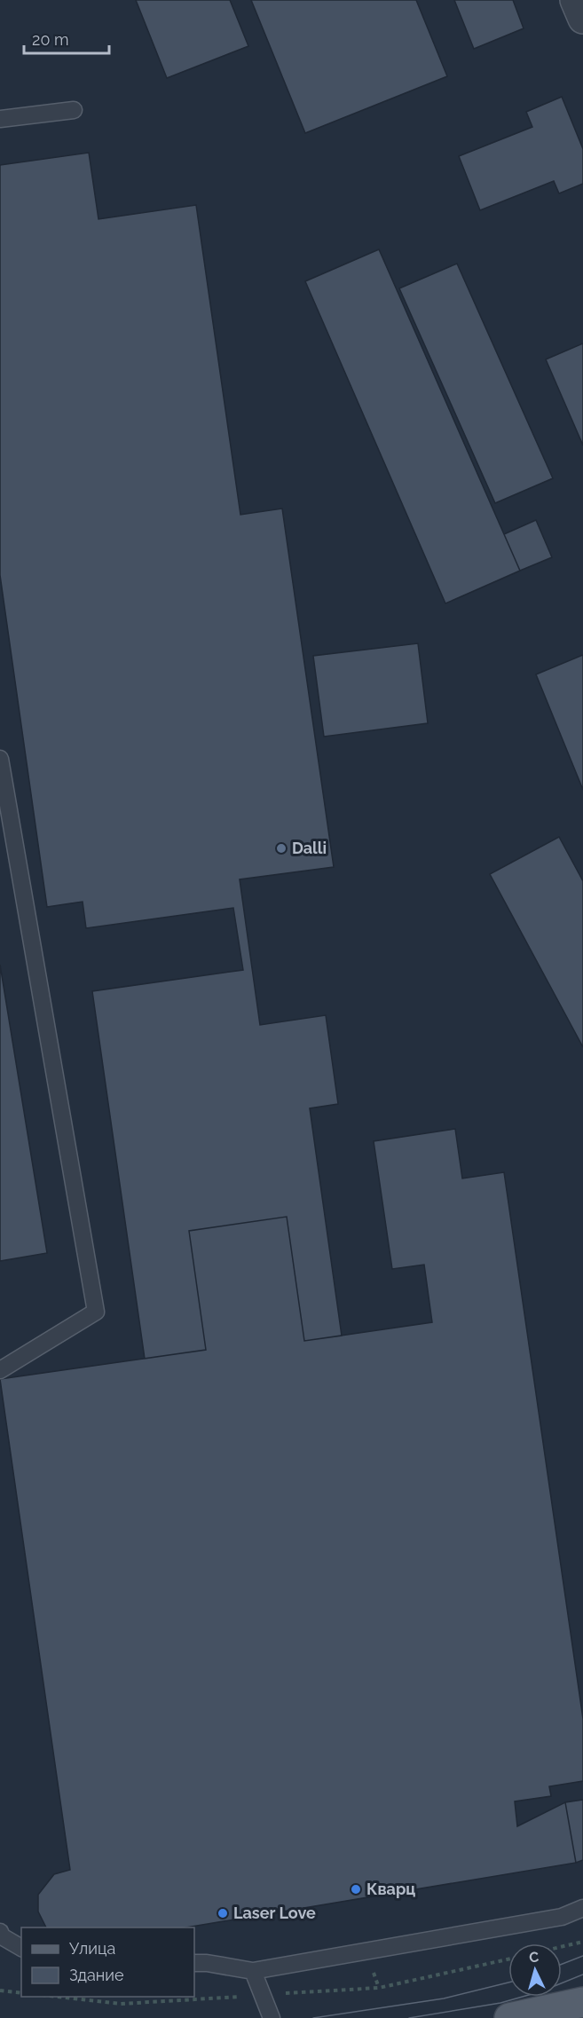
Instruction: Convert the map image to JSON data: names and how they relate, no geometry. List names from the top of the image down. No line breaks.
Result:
{"places":["Dalli","Кварц","Laser Love"],"legend":["Улица","Здание"],"scale_bar":"20 m","north":"top"}
